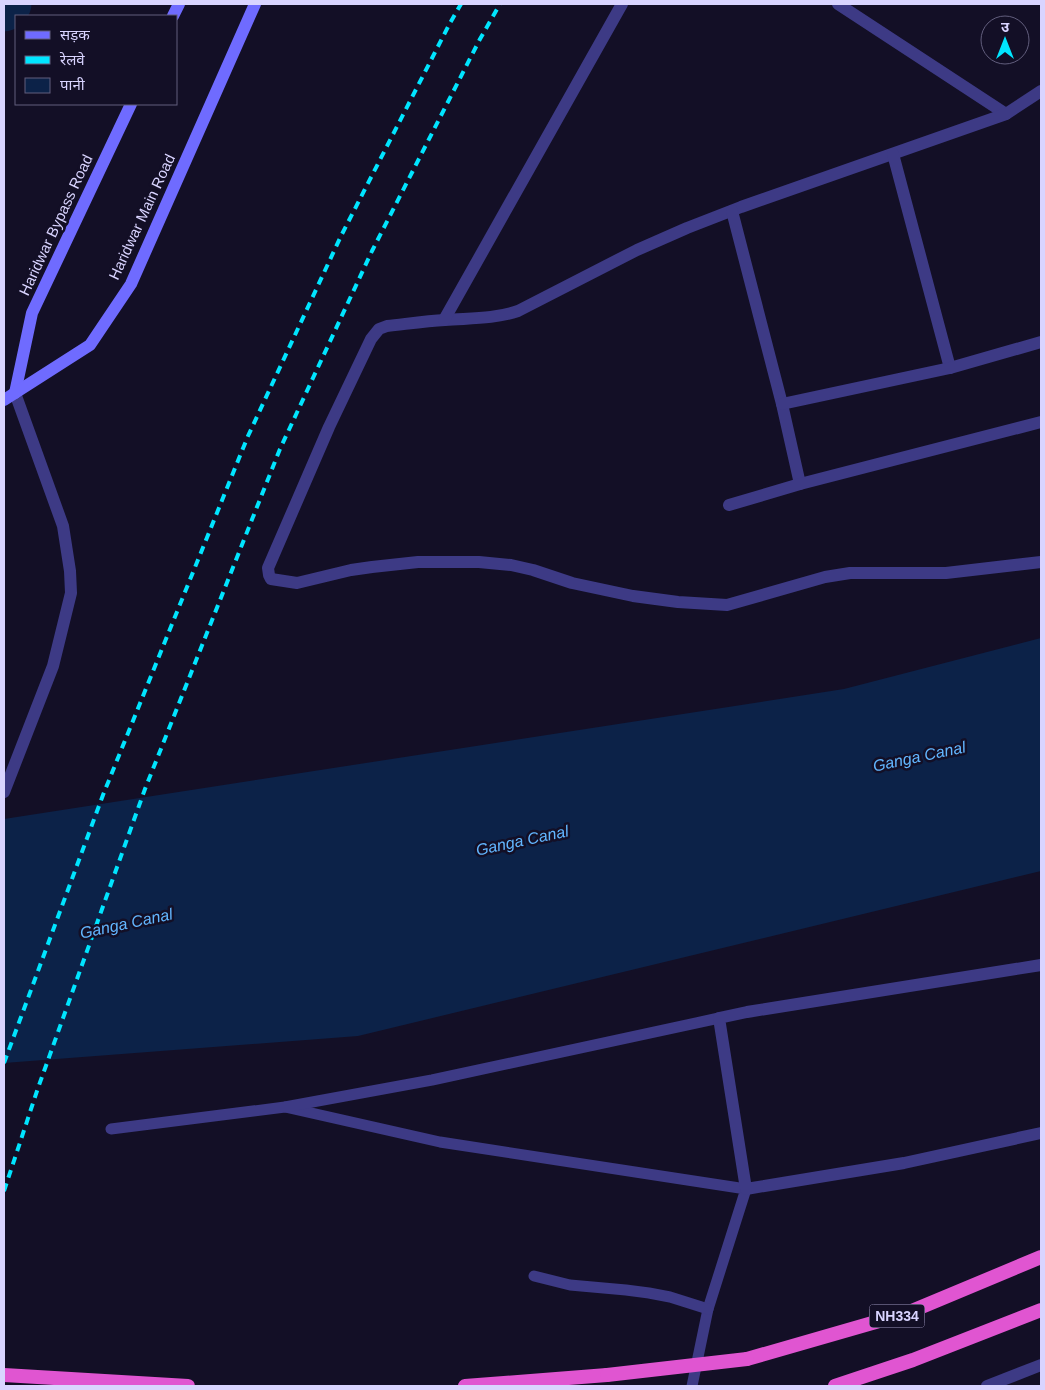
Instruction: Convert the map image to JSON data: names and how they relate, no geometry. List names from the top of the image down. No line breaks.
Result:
{"streets":{"highway":["NH334"],"main road":["Haridwar Main Road","Haridwar Bypass Road"]},"crossings":[["Haridwar Main Road","Haridwar Bypass Road"]],"water":["Ganga Canal"],"legend":["सड़क","रेलवे","पानी"],"north":"top"}
